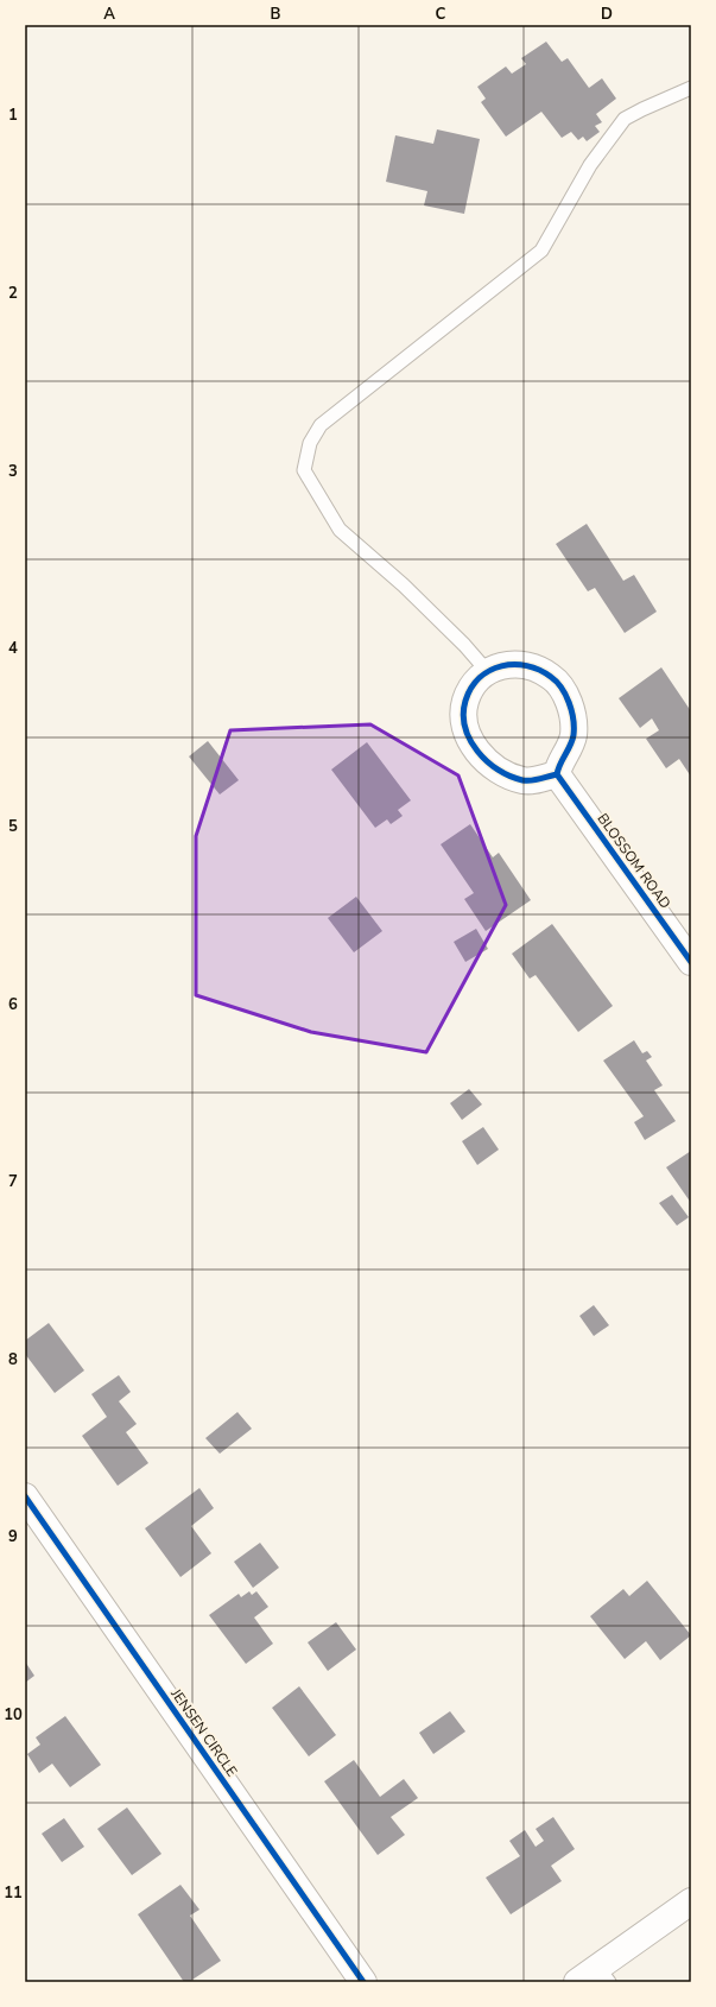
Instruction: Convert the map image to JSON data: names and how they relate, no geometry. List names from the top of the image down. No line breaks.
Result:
{"streets":{"street":["BLOSSOM ROAD","JENSEN CIRCLE"]},"grid":{"columns":["A","B","C","D"],"rows":["1","2","3","4","5","6","7","8","9","10","11"]}}
